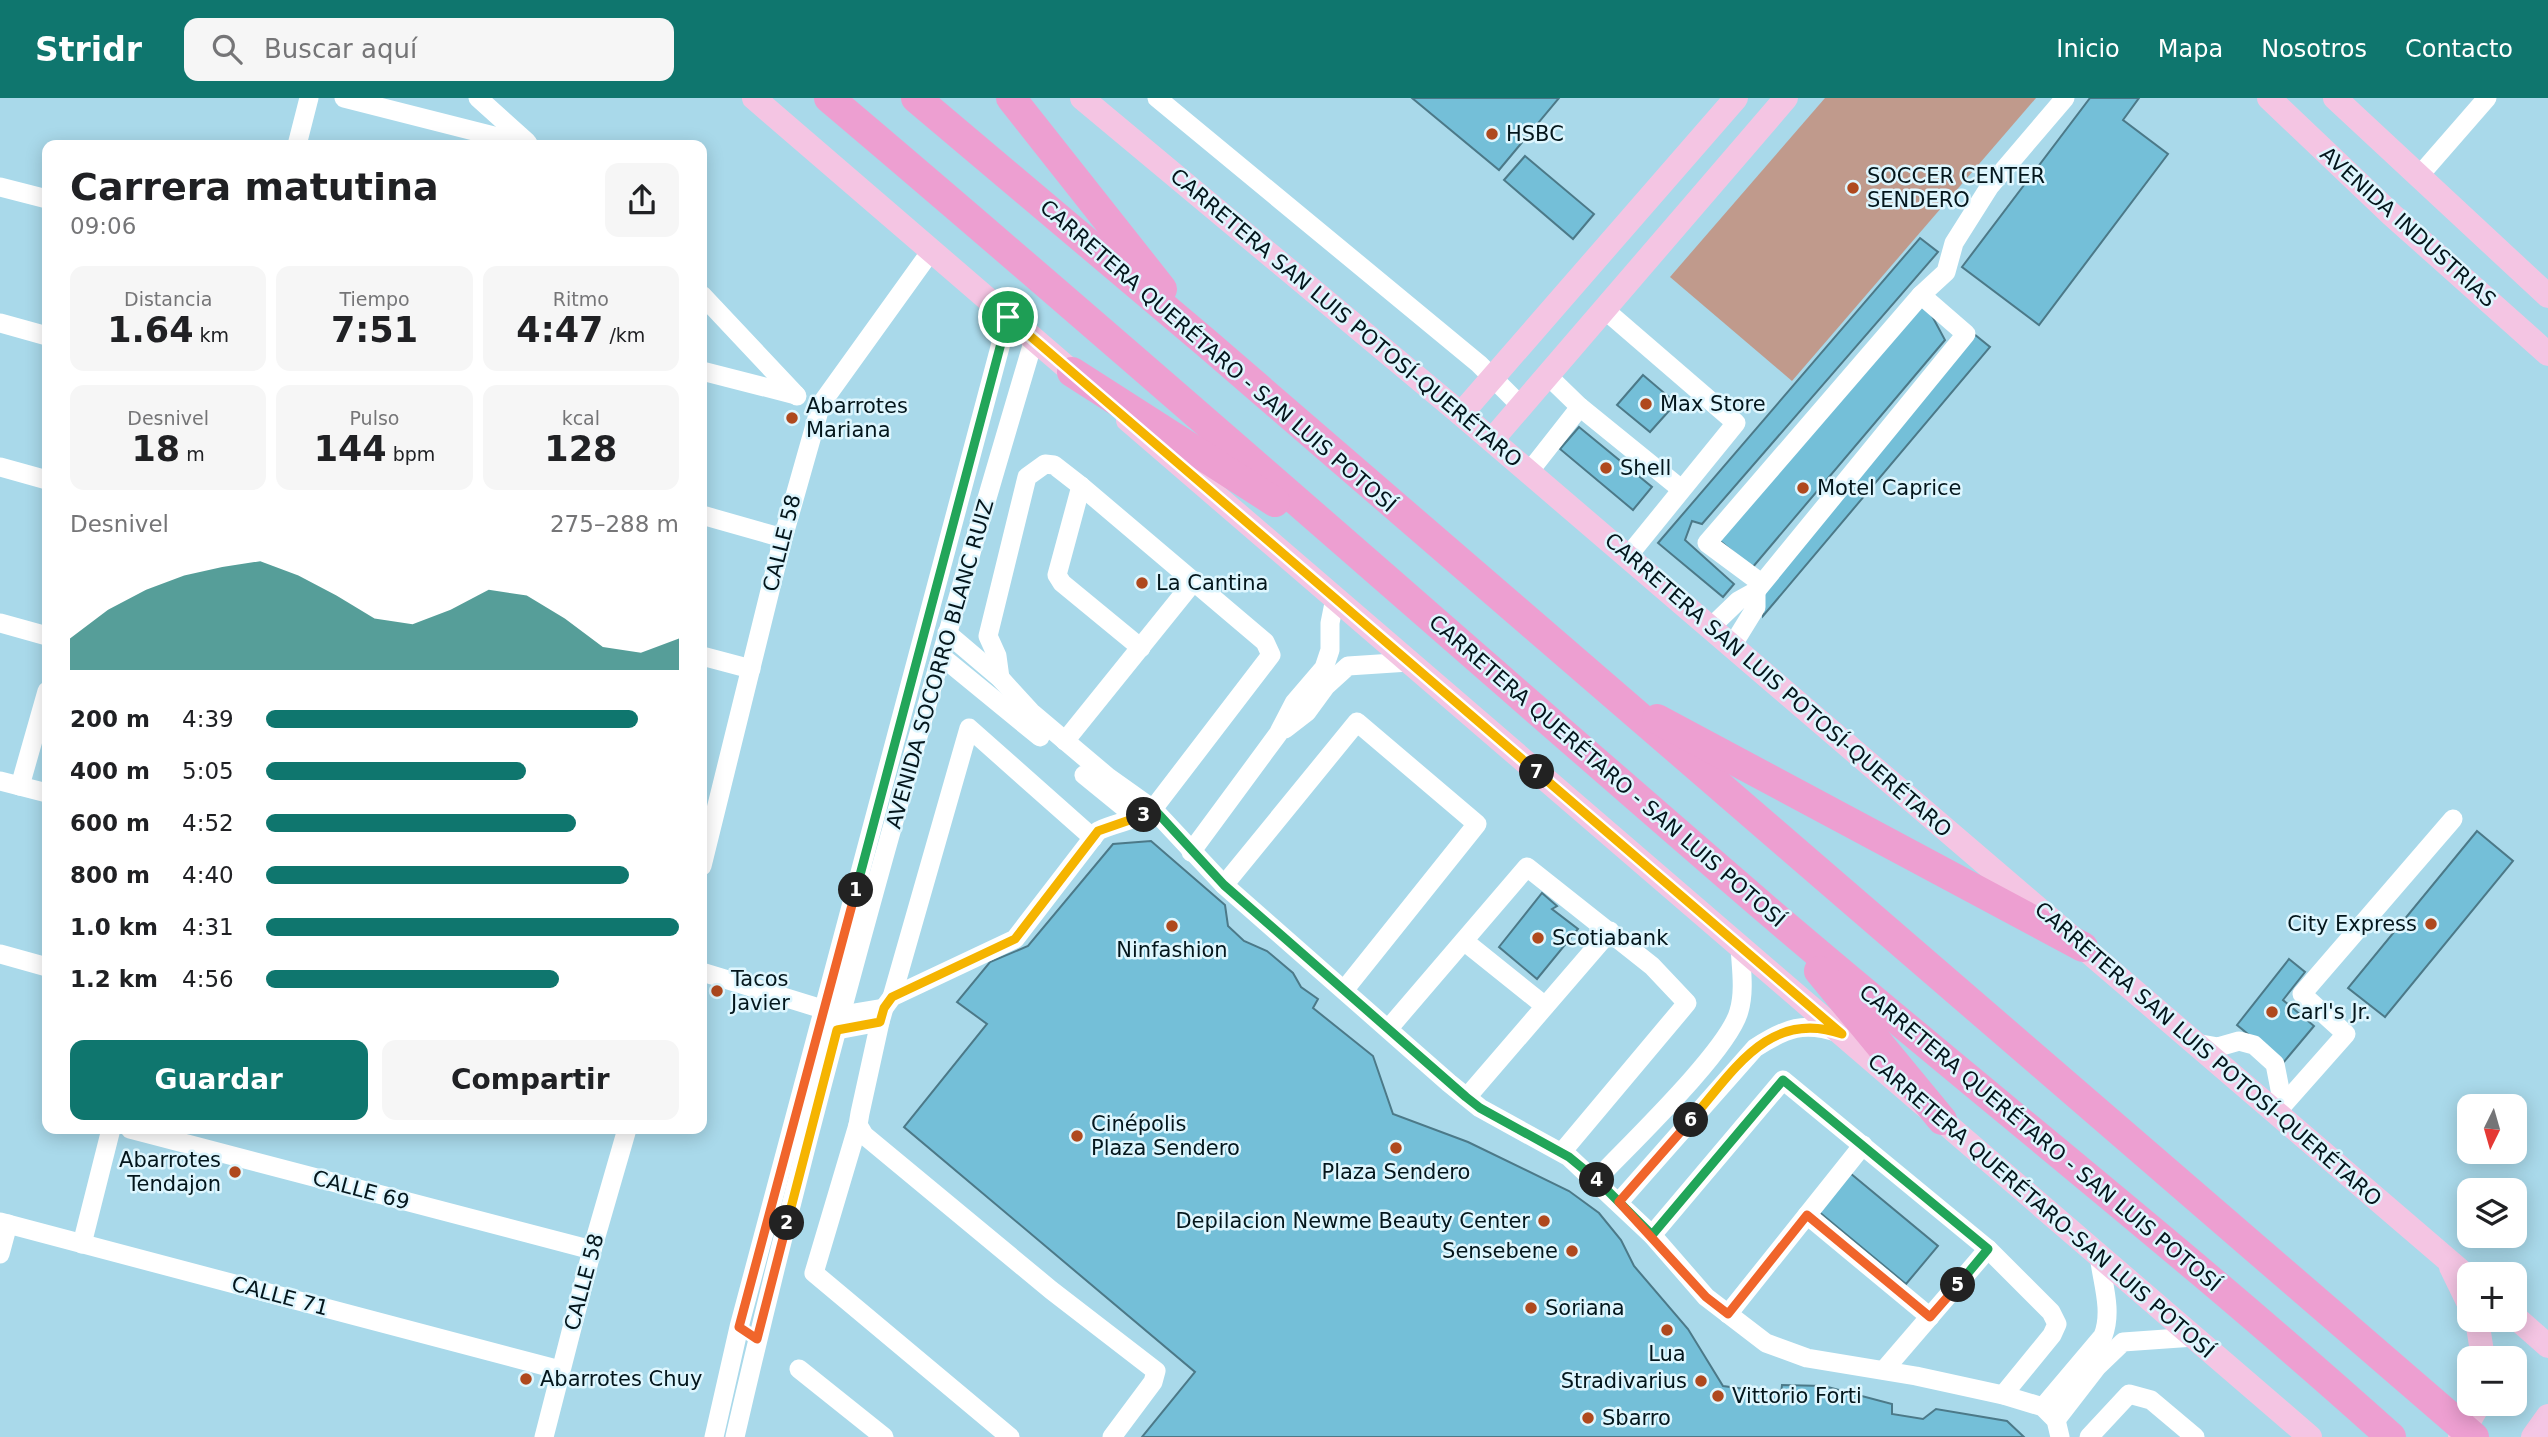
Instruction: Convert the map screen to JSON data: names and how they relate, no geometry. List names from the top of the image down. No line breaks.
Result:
{"streets":{"highway":["CARRETERA QUERÉTARO - SAN LUIS POTOSÍ"],"main road":["AVENIDA INDUSTRIAS","CARRETERA SAN LUIS POTOSÍ-QUERÉTARO","CARRETERA QUERÉTARO-SAN LUIS POTOSÍ"],"street":["CALLE 58","AVENIDA SOCORRO BLANC RUIZ","CALLE 69","CALLE 71"]},"crossings":[["CALLE 58","CALLE 69"],["CALLE 58","CARRETERA QUERÉTARO-SAN LUIS POTOSÍ"],["CALLE 58","CALLE 71"],["AVENIDA SOCORRO BLANC RUIZ","CARRETERA QUERÉTARO-SAN LUIS POTOSÍ"]],"places":["HSBC","SOCCER CENTER SENDERO","Max Store","Abarrotes Mariana","Shell","Motel Caprice","La Cantina","City Express","Ninfashion","Scotiabank","Tacos Javier","Carl's Jr.","Cinépolis Plaza Sendero","Plaza Sendero","Abarrotes Tendajon","Depilacion Newme Beauty Center","Sensebene","Soriana","Lua","Abarrotes Chuy","Stradivarius","Vittorio Forti","Sbarro"],"north":"bottom","page":{"header":"Stridr","search":"Buscar aquí","nav":["Inicio","Mapa","Nosotros","Contacto"],"heading":["Carrera matutina","09:06"],"stats":[["Distancia","1.64 km"],["Tiempo","7:51"],["Ritmo","4:47 /km"],["Desnivel","18 m"],["Pulso","144 bpm"],["kcal","128"]],"chart":["Desnivel","275–288 m"],"list":[{"name":"200 m","note":"4:39"},{"name":"400 m","note":"5:05"},{"name":"600 m","note":"4:52"},{"name":"800 m","note":"4:40"},{"name":"1.0 km","note":"4:31"},{"name":"1.2 km","note":"4:56"}],"pins":["7","3","1","6","4","2","5"],"buttons":["Guardar","Compartir"],"map_buttons":["+","−"]}}
